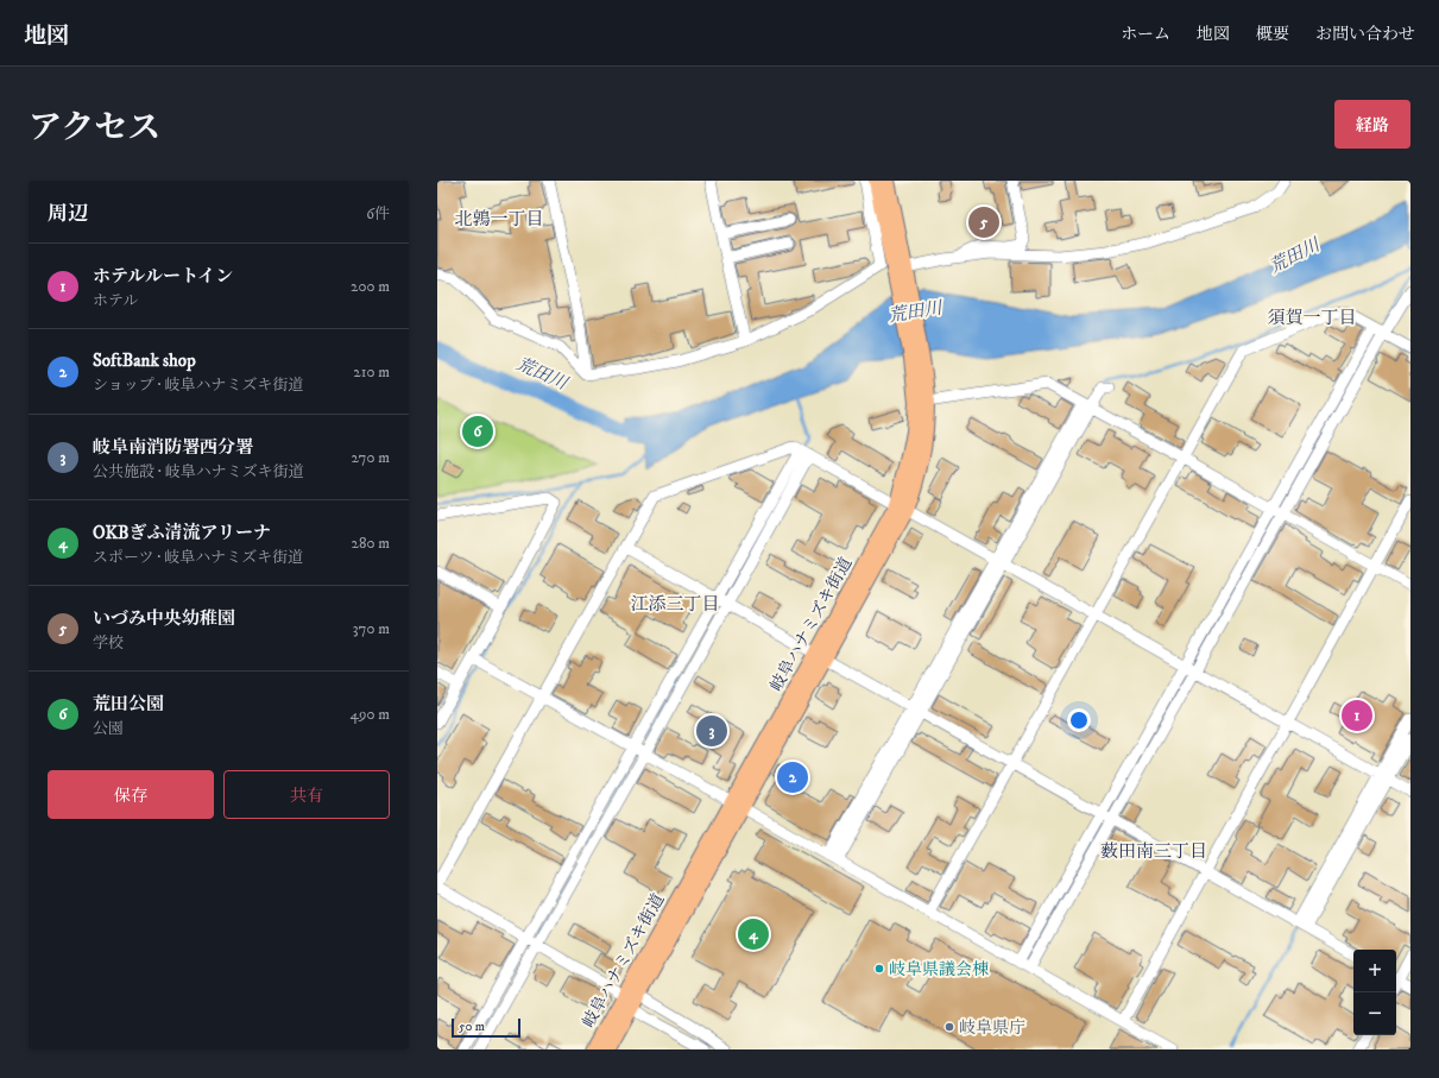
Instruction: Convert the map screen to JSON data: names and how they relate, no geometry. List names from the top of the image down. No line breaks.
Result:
{"streets":{"main road":["岐阜ハナミズキ街道"]},"districts":["北鶉一丁目","須賀一丁目","江添三丁目","薮田南三丁目"],"water":["荒田川"],"places":["岐阜県議会棟","岐阜県庁"],"scale_bar":"50 m","page":{"header":"地図","nav":["ホーム","地図","概要","お問い合わせ"],"title":"アクセス","buttons":["経路",["保存","共有"]],"heading":["周辺","6件"],"pins":["5","6","1","3","2","4"],"list":[{"mark":"1","name":"ホテルルートイン","note":"ホテル","value":"200 m"},{"mark":"2","name":"SoftBank shop","note":"ショップ · 岐阜ハナミズキ街道","value":"210 m"},{"mark":"3","name":"岐阜南消防署西分署","note":"公共施設 · 岐阜ハナミズキ街道","value":"270 m"},{"mark":"4","name":"OKBぎふ清流アリーナ","note":"スポーツ · 岐阜ハナミズキ街道","value":"280 m"},{"mark":"5","name":"いづみ中央幼稚園","note":"学校","value":"370 m"},{"mark":"6","name":"荒田公園","note":"公園","value":"490 m"}],"map_buttons":["+","−"],"scale":"50 m"}}
